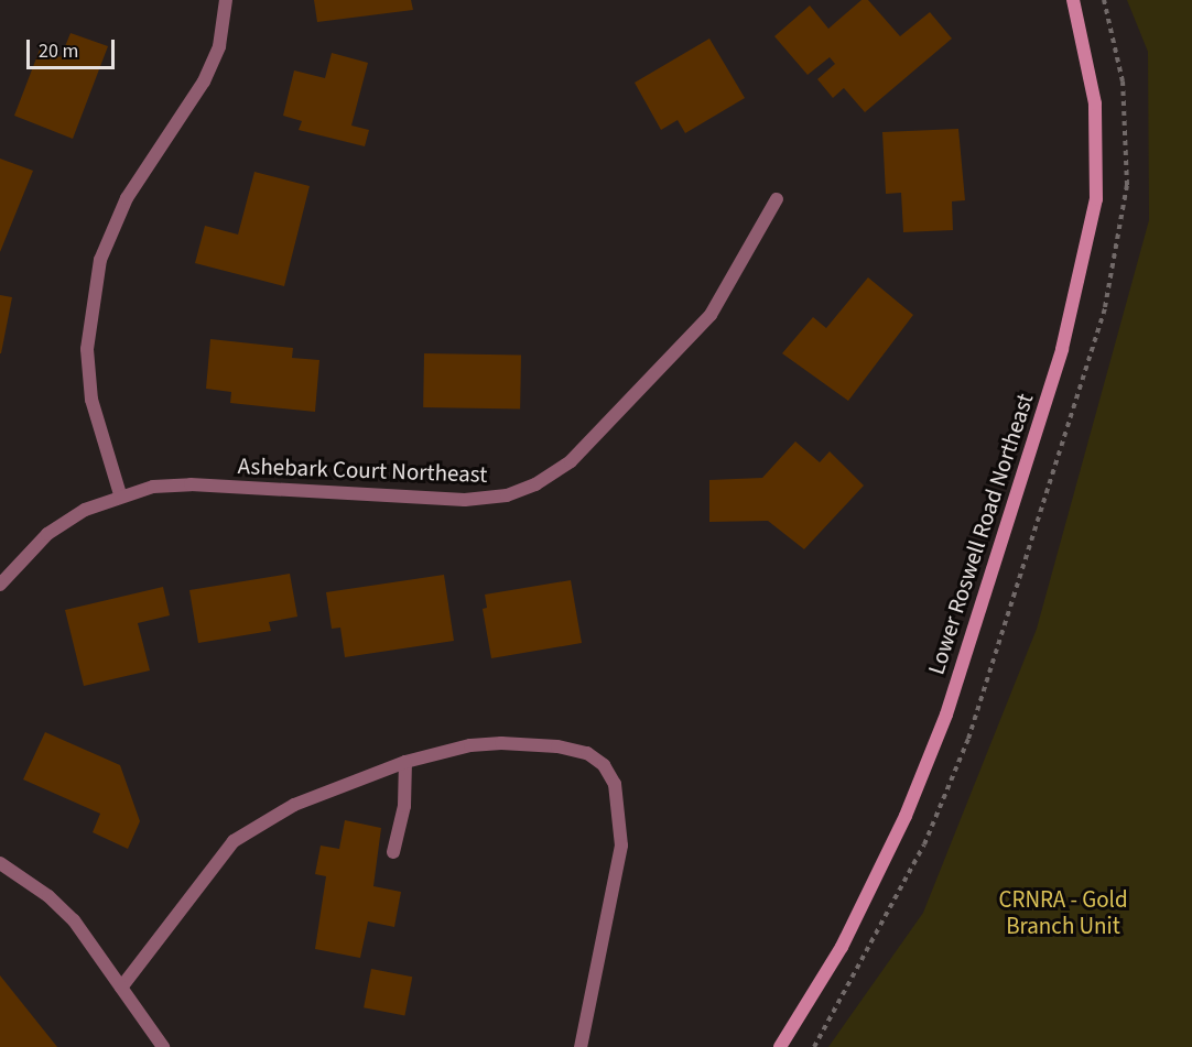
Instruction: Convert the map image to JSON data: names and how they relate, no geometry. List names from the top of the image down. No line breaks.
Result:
{"streets":{"street":["Ashebark Court Northeast","Lower Roswell Road Northeast"]},"parks":["CRNRA - Gold Branch Unit"],"scale_bar":"20 m"}
